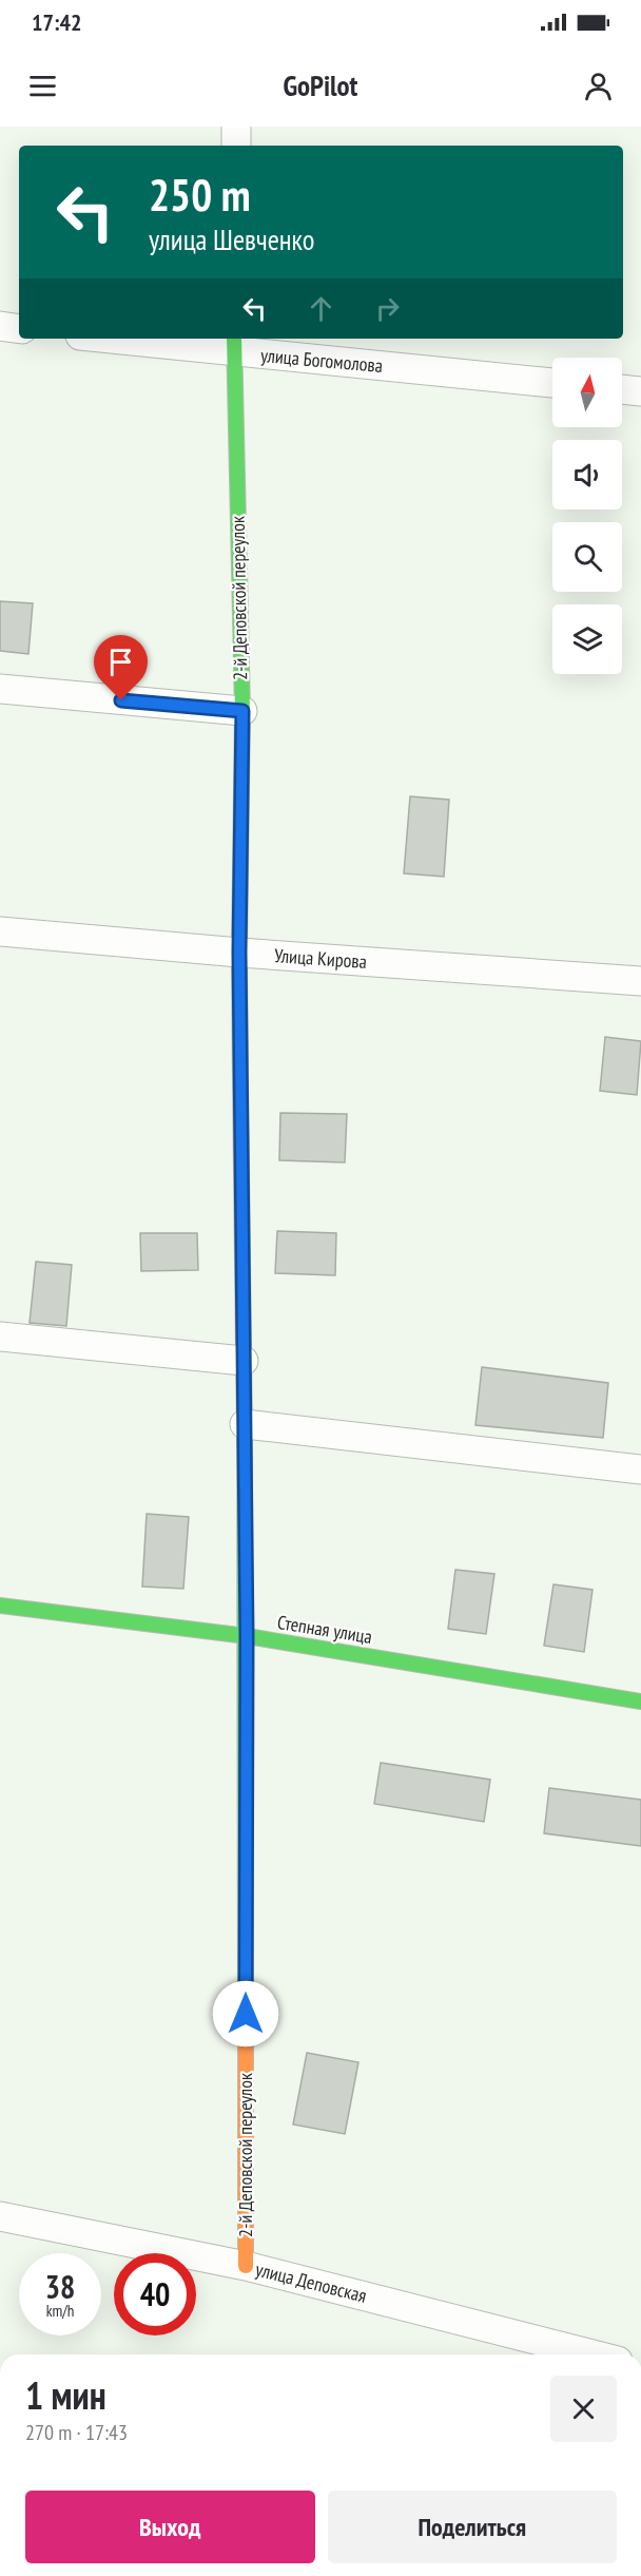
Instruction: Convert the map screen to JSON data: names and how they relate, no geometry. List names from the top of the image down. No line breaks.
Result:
{"streets":{"street":["улица Богомолова","2-й Деповской переулок","Улица Кирова","Степная улица","улица Деповская"]},"crossings":[["улица Богомолова","2-й Деповской переулок"],["2-й Деповской переулок","Улица Кирова"],["2-й Деповской переулок","Степная улица"],["2-й Деповской переулок","улица Деповская"]],"north":"top","page":{"status":"17:42","header":"GoPilot","turn":["250 m","улица Шевченко"],"speed":"38 km/h","limit":"40","heading":["1 мин","270 m · 17:43"],"buttons":["Выход","Поделиться"]}}
